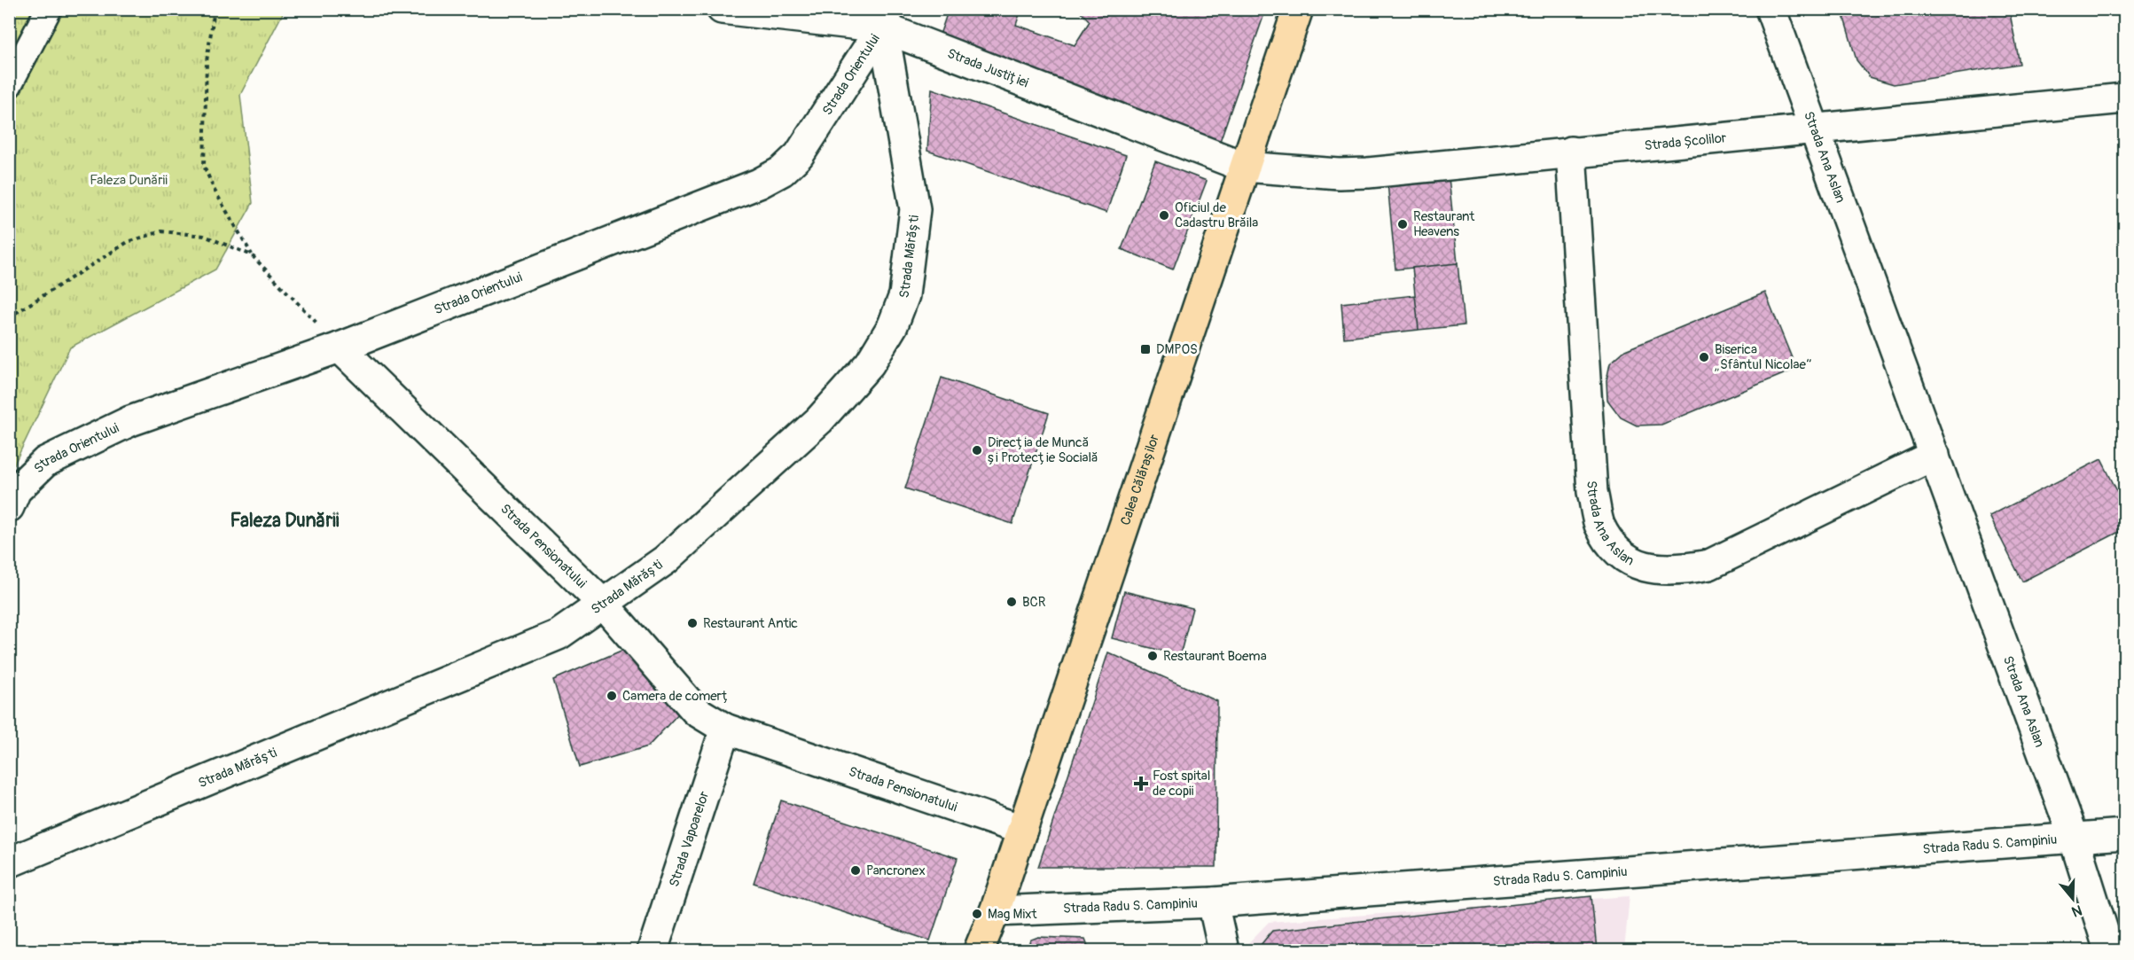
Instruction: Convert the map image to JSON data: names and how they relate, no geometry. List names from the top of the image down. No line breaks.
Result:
{"streets":{"main road":["Calea Călărașilor"],"street":["Strada Justiției","Strada Orientului","Strada Școlilor","Strada Ana Aslan","Strada Mărăști","Strada Pensionatului","Strada Vapoarelor","Strada Radu S. Campiniu"]},"crossings":[["Strada Justiției","Strada Orientului"],["Strada Justiției","Strada Școlilor"],["Strada Justiției","Strada Mărăști"],["Strada Justiției","Calea Călărașilor"],["Strada Orientului","Strada Mărăști"],["Strada Orientului","Strada Pensionatului"],["Strada Școlilor","Strada Ana Aslan"],["Strada Școlilor","Calea Călărașilor"],["Strada Ana Aslan","Strada Radu S. Campiniu"],["Strada Mărăști","Strada Pensionatului"],["Calea Călărașilor","Strada Pensionatului"],["Calea Călărașilor","Strada Radu S. Campiniu"],["Strada Pensionatului","Strada Vapoarelor"]],"districts":["Faleza Dunării"],"parks":["Faleza Dunării"],"places":{"other":["Oficiul de Cadastru Brăila","Restaurant Heavens","Biserica „Sfântul Nicolae”","Direcția de Muncă și Protecție Socială","BCR","Restaurant Antic","Restaurant Boema","Camera de comerț","Pancronex","Mag Mixt"],"transit":["DMPOS"],"health":["Fost spital de copii"]},"north":"bottom"}
